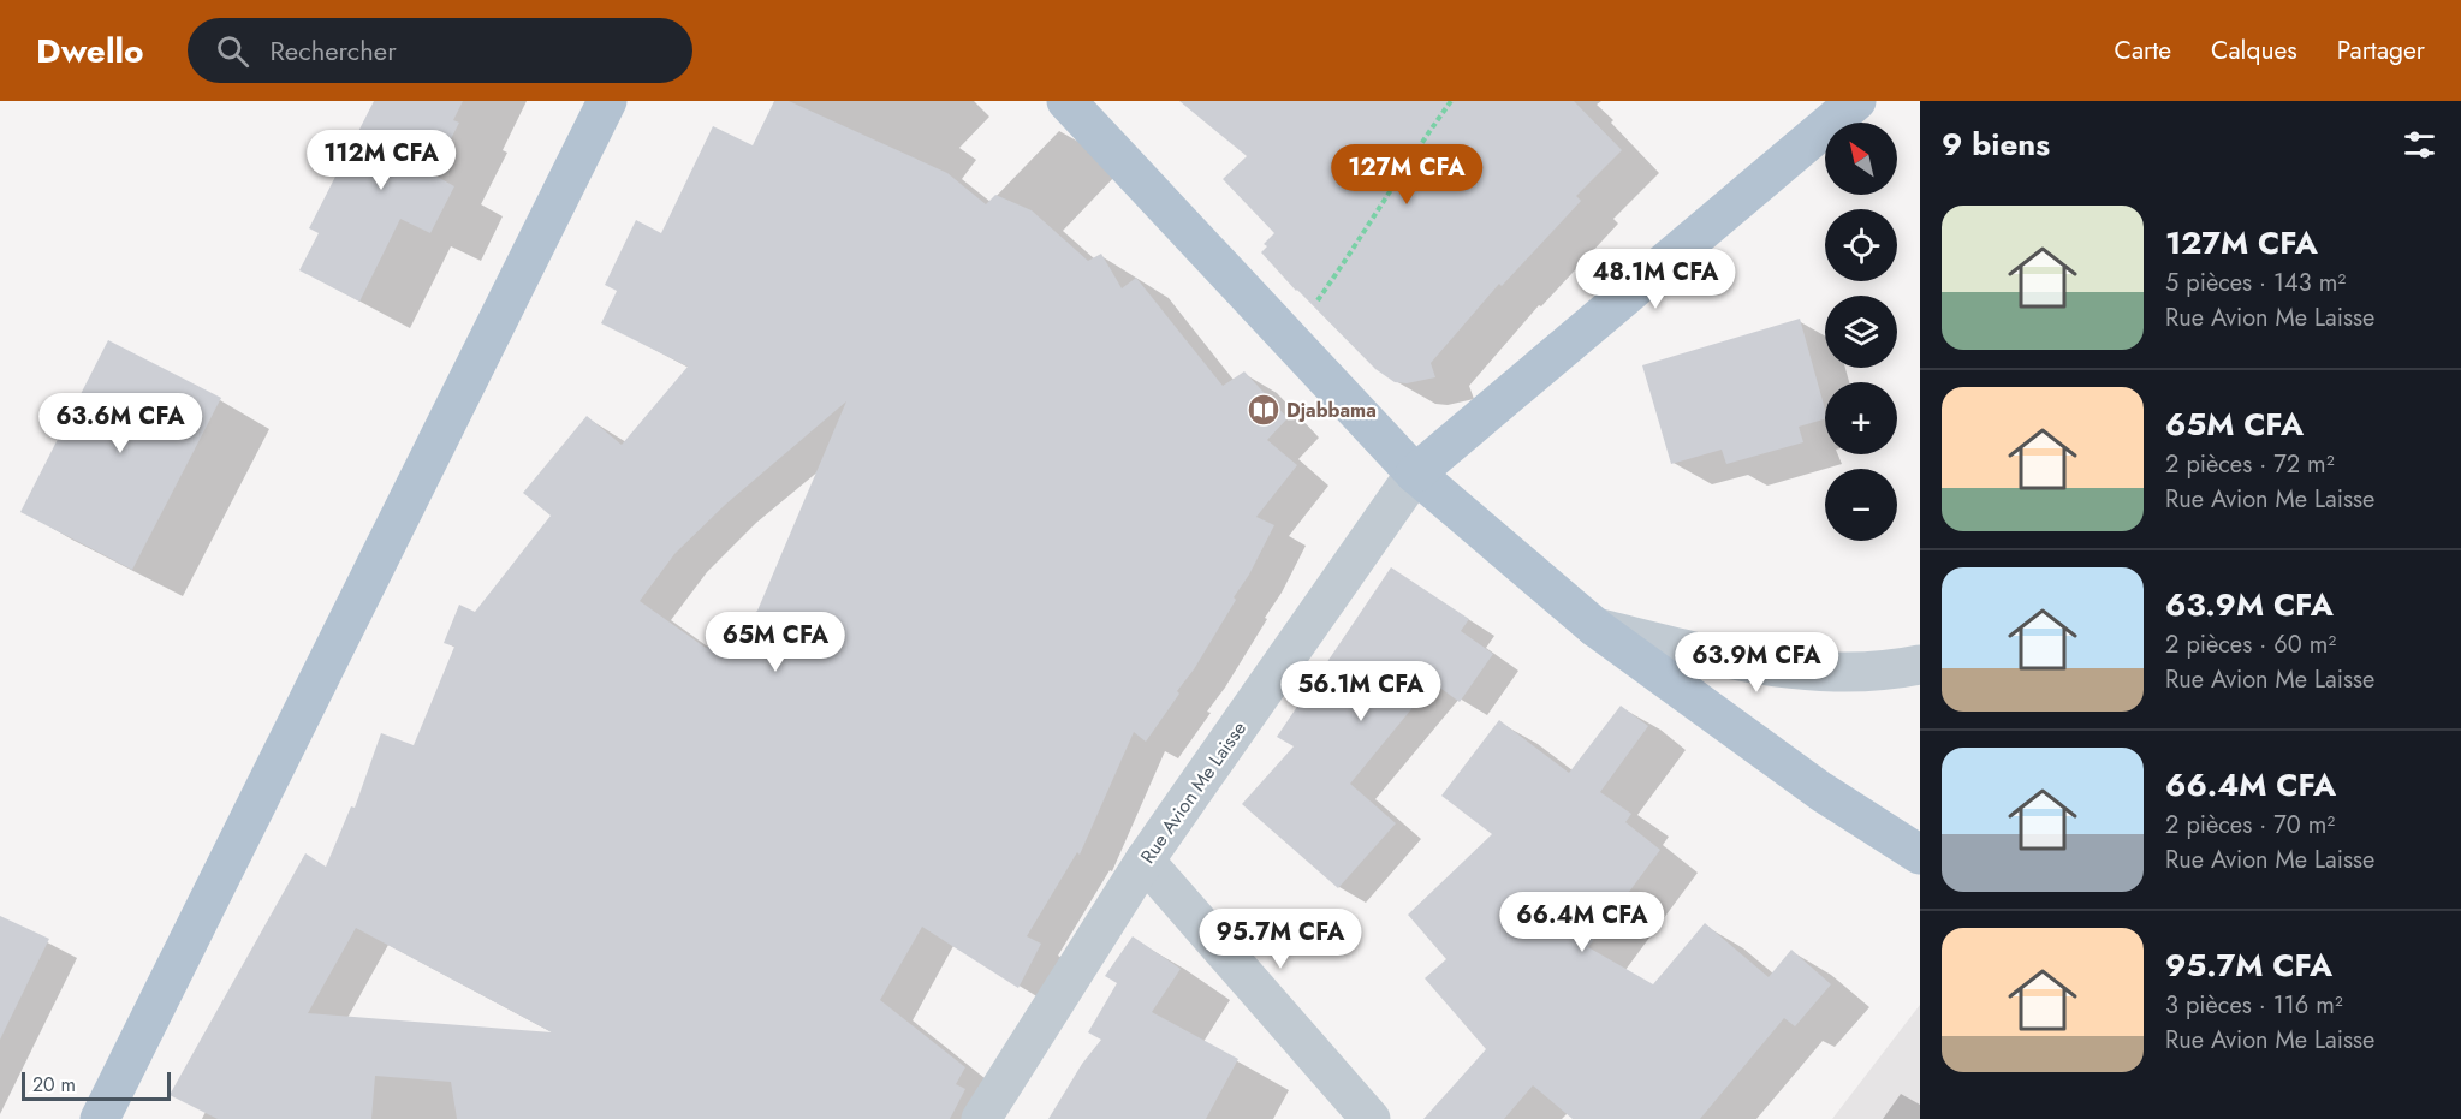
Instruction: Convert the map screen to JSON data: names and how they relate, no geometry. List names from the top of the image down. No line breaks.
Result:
{"streets":{"street":["Rue Avion Me Laisse"]},"places":{"library":["Djabbama"]},"scale_bar":"20 m","north":"top left","page":{"header":"Dwello","search":"Rechercher","nav":["Carte","Calques","Partager"],"heading":"9 biens","map_buttons":["+","−"],"price":["112M CFA","127M CFA","48.1M CFA","63.6M CFA","65M CFA","63.9M CFA","56.1M CFA","66.4M CFA","95.7M CFA"],"list":[{"name":"127M CFA","note":"5 pièces · 143 m² · Rue Avion Me Laisse"},{"name":"65M CFA","note":"2 pièces · 72 m² · Rue Avion Me Laisse"},{"name":"63.9M CFA","note":"2 pièces · 60 m² · Rue Avion Me Laisse"},{"name":"66.4M CFA","note":"2 pièces · 70 m² · Rue Avion Me Laisse"},{"name":"95.7M CFA","note":"3 pièces · 116 m² · Rue Avion Me Laisse"}],"scale":"20 m"}}
